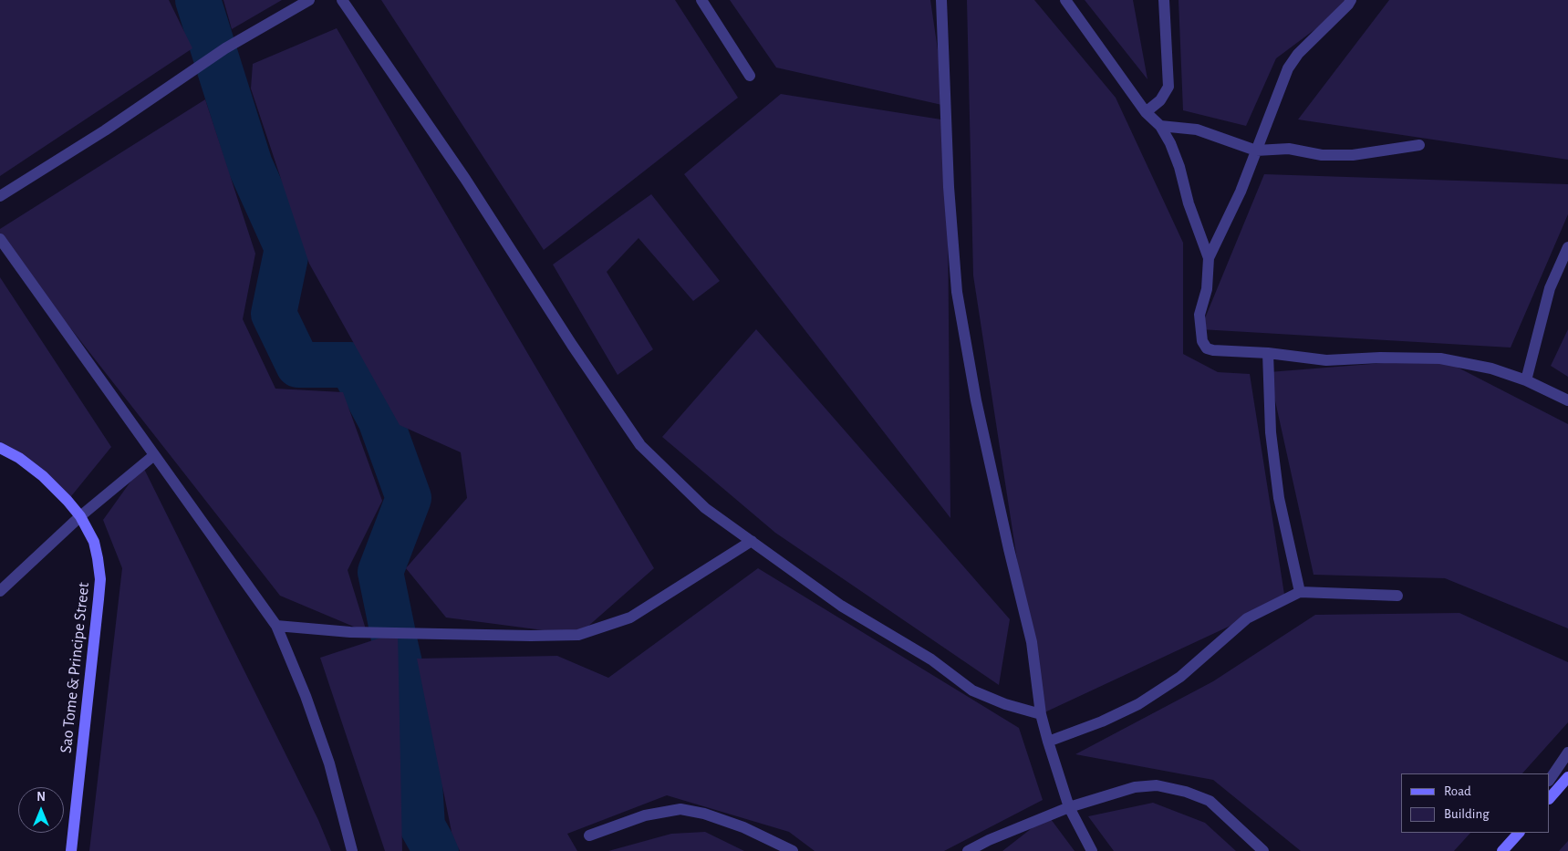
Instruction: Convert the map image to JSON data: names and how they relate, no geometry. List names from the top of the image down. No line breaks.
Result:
{"streets":{"main road":["Sao Tome & Principe Street"]},"legend":["Road","Building"],"north":"top"}
